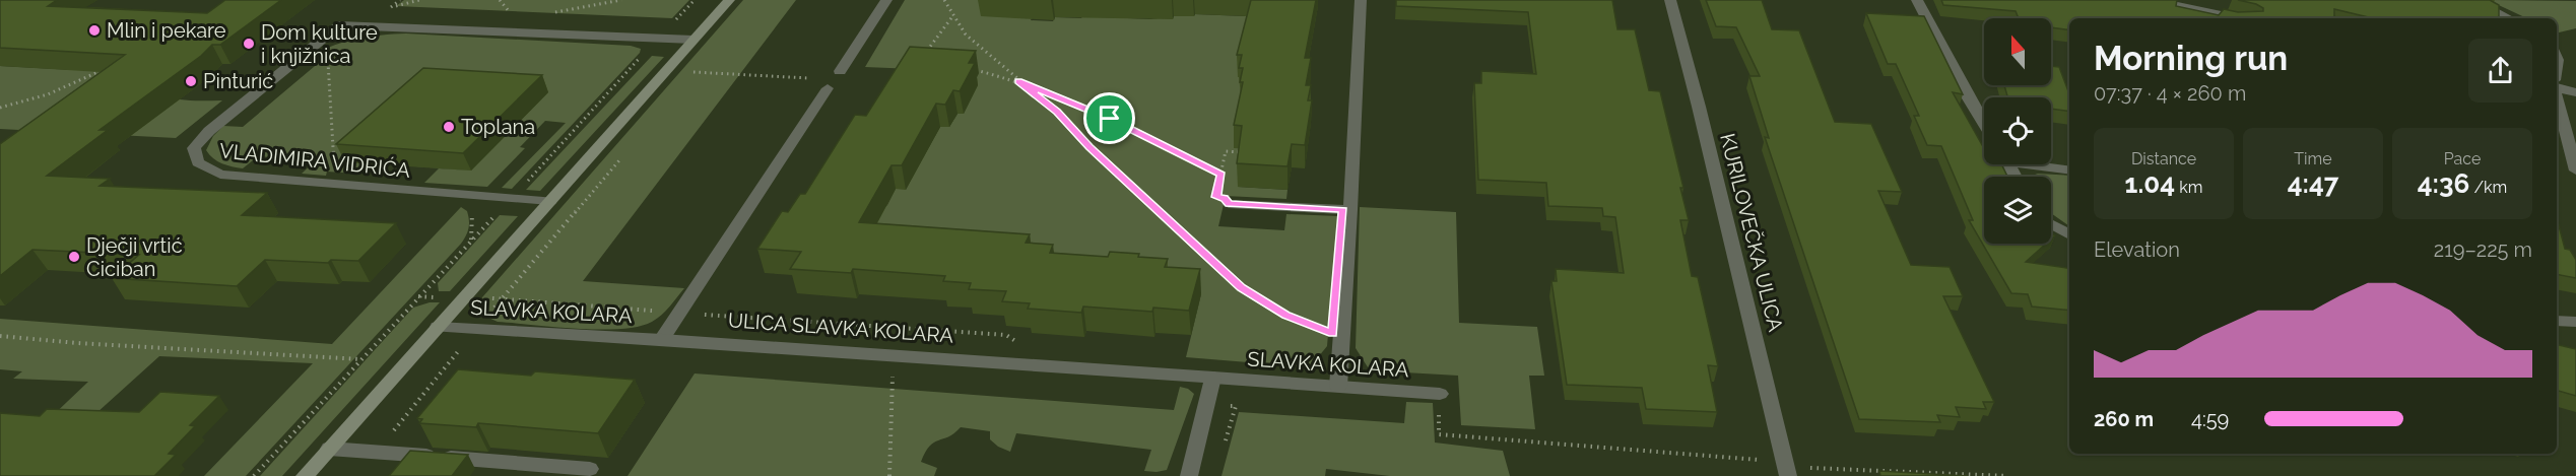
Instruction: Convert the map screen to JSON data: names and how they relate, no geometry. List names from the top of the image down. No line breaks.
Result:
{"streets":{"street":["VLADIMIRA VIDRIĆA","KURILOVEČKA ULICA","SLAVKA KOLARA","ULICA SLAVKA KOLARA"]},"crossings":[["SLAVKA KOLARA","ULICA SLAVKA KOLARA"]],"places":["Mlin i pekare","Dom kulture i knjižnica","Pinturić","Toplana","Dječji vrtić Ciciban"],"north":"top","page":{"heading":["Morning run","07:37 · 4 × 260 m"],"stats":[["Distance","1.04 km"],["Time","4:47"],["Pace","4:36 /km"]],"chart":["Elevation","219–225 m"],"list":[{"name":"260 m","note":"4:59"}]}}
